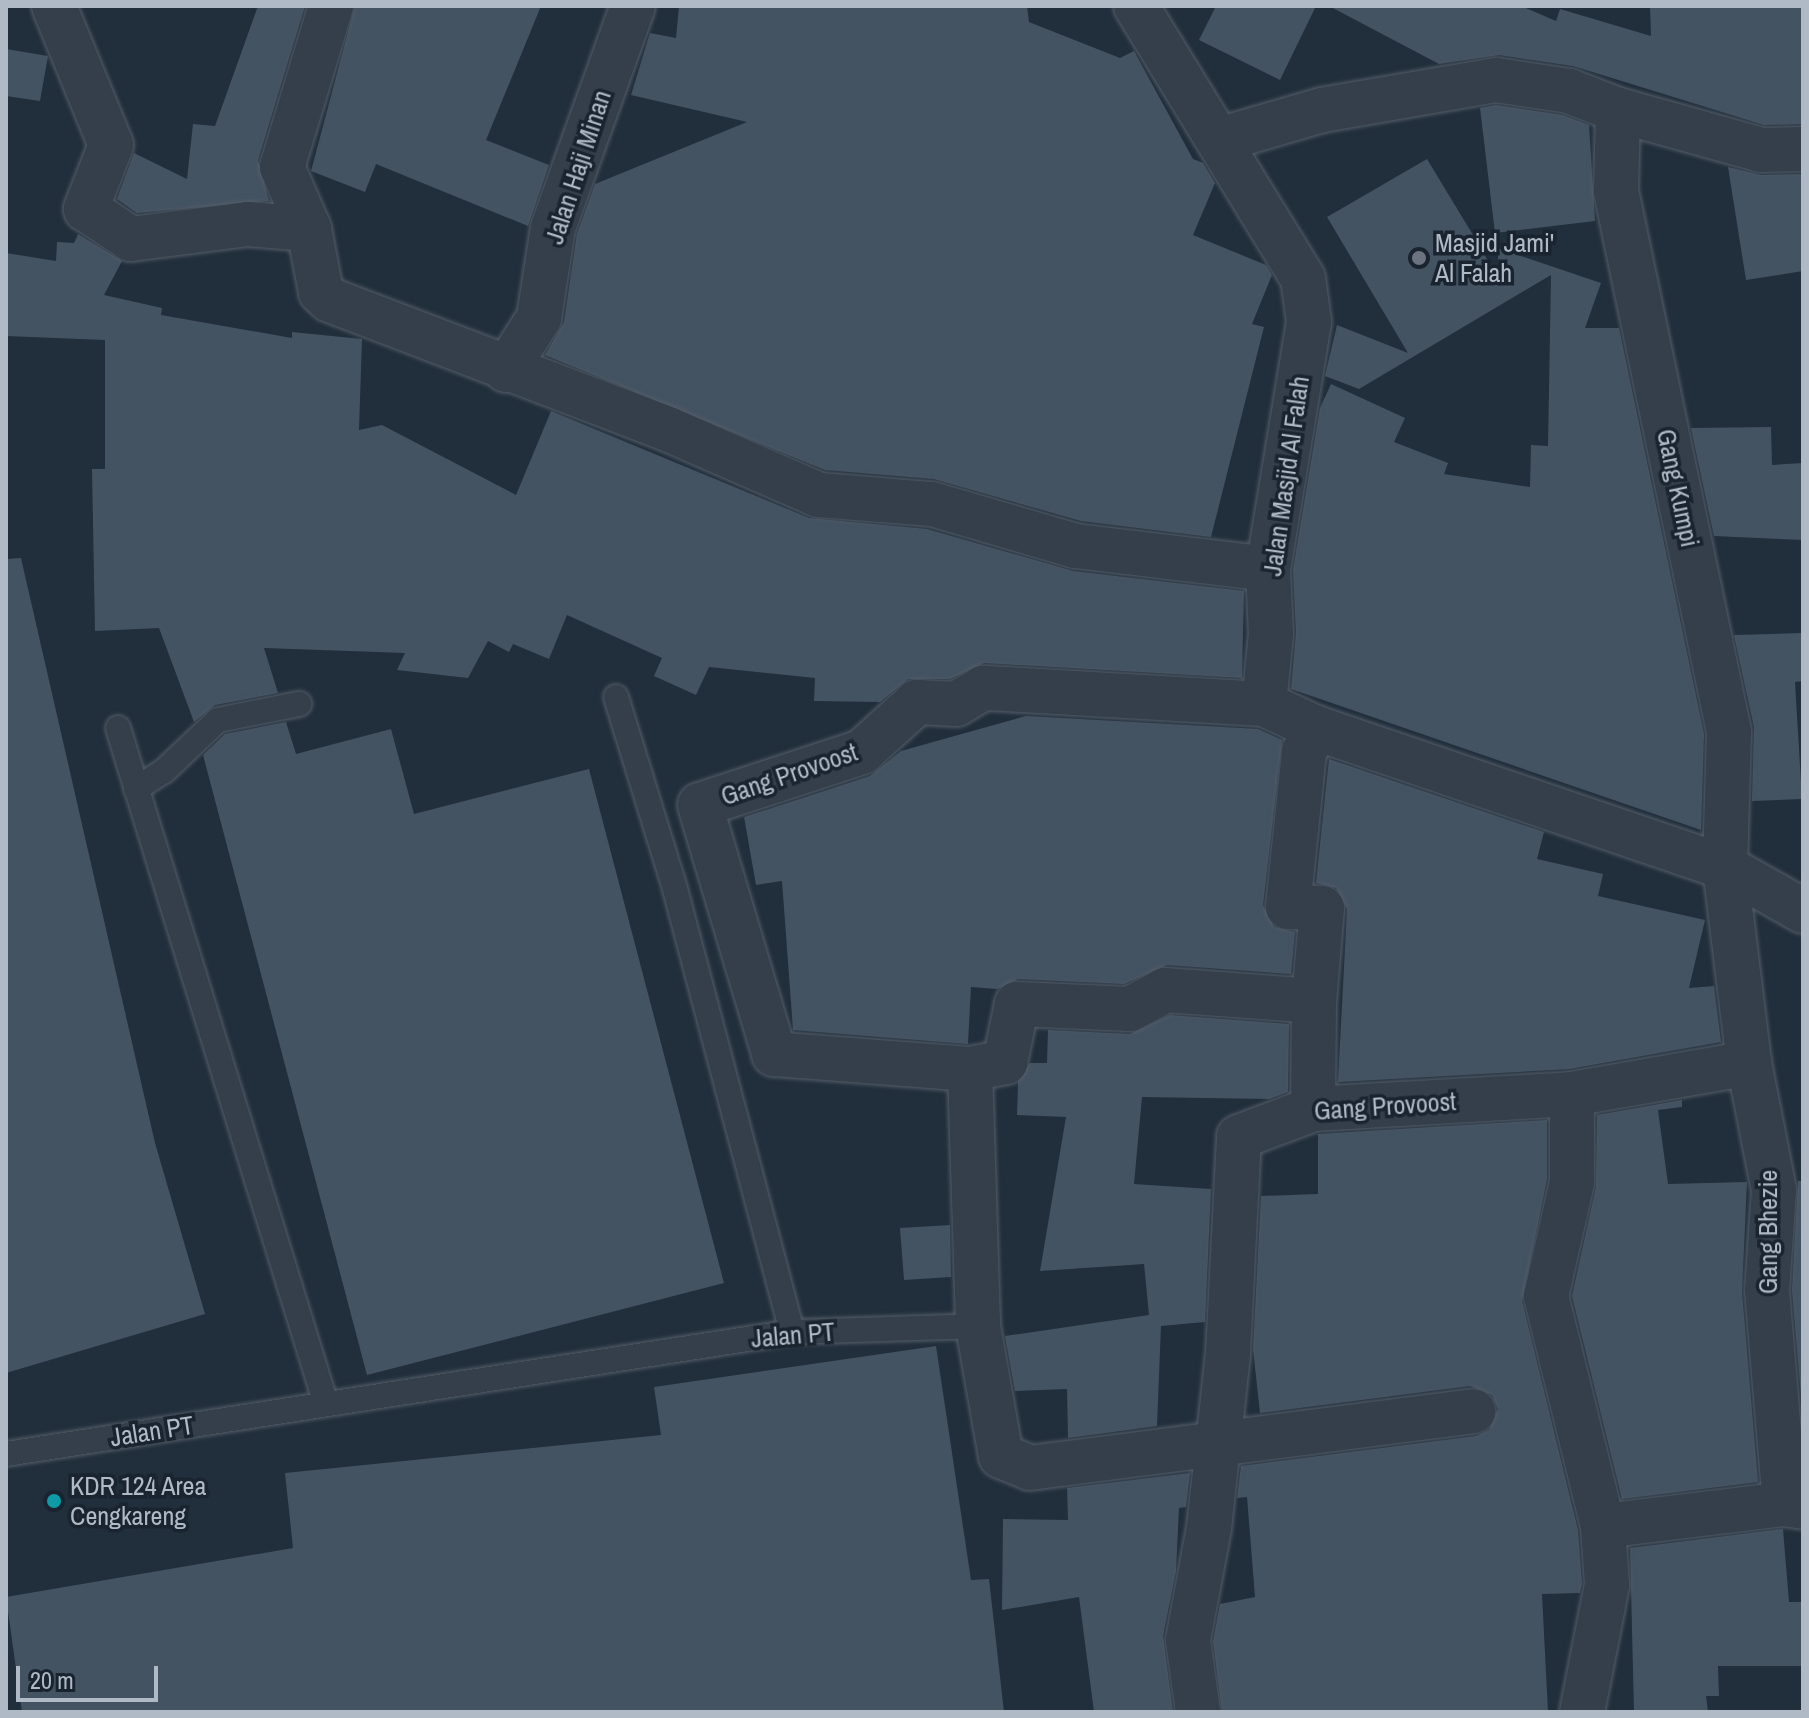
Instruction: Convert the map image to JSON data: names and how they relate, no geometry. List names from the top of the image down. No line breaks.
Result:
{"streets":{"street":["Jalan Haji Minan","Jalan Masjid Al Falah","Gang Kumpi","Gang Provoost","Gang Bhezie"],"lane":["Jalan PT"]},"crossings":[["Jalan Masjid Al Falah","Gang Provoost"],["Gang Kumpi","Gang Bhezie"],["Gang Provoost","Gang Bhezie"]],"places":["Masjid Jami' Al Falah","KDR 124 Area Cengkareng"],"scale_bar":"20 m"}
